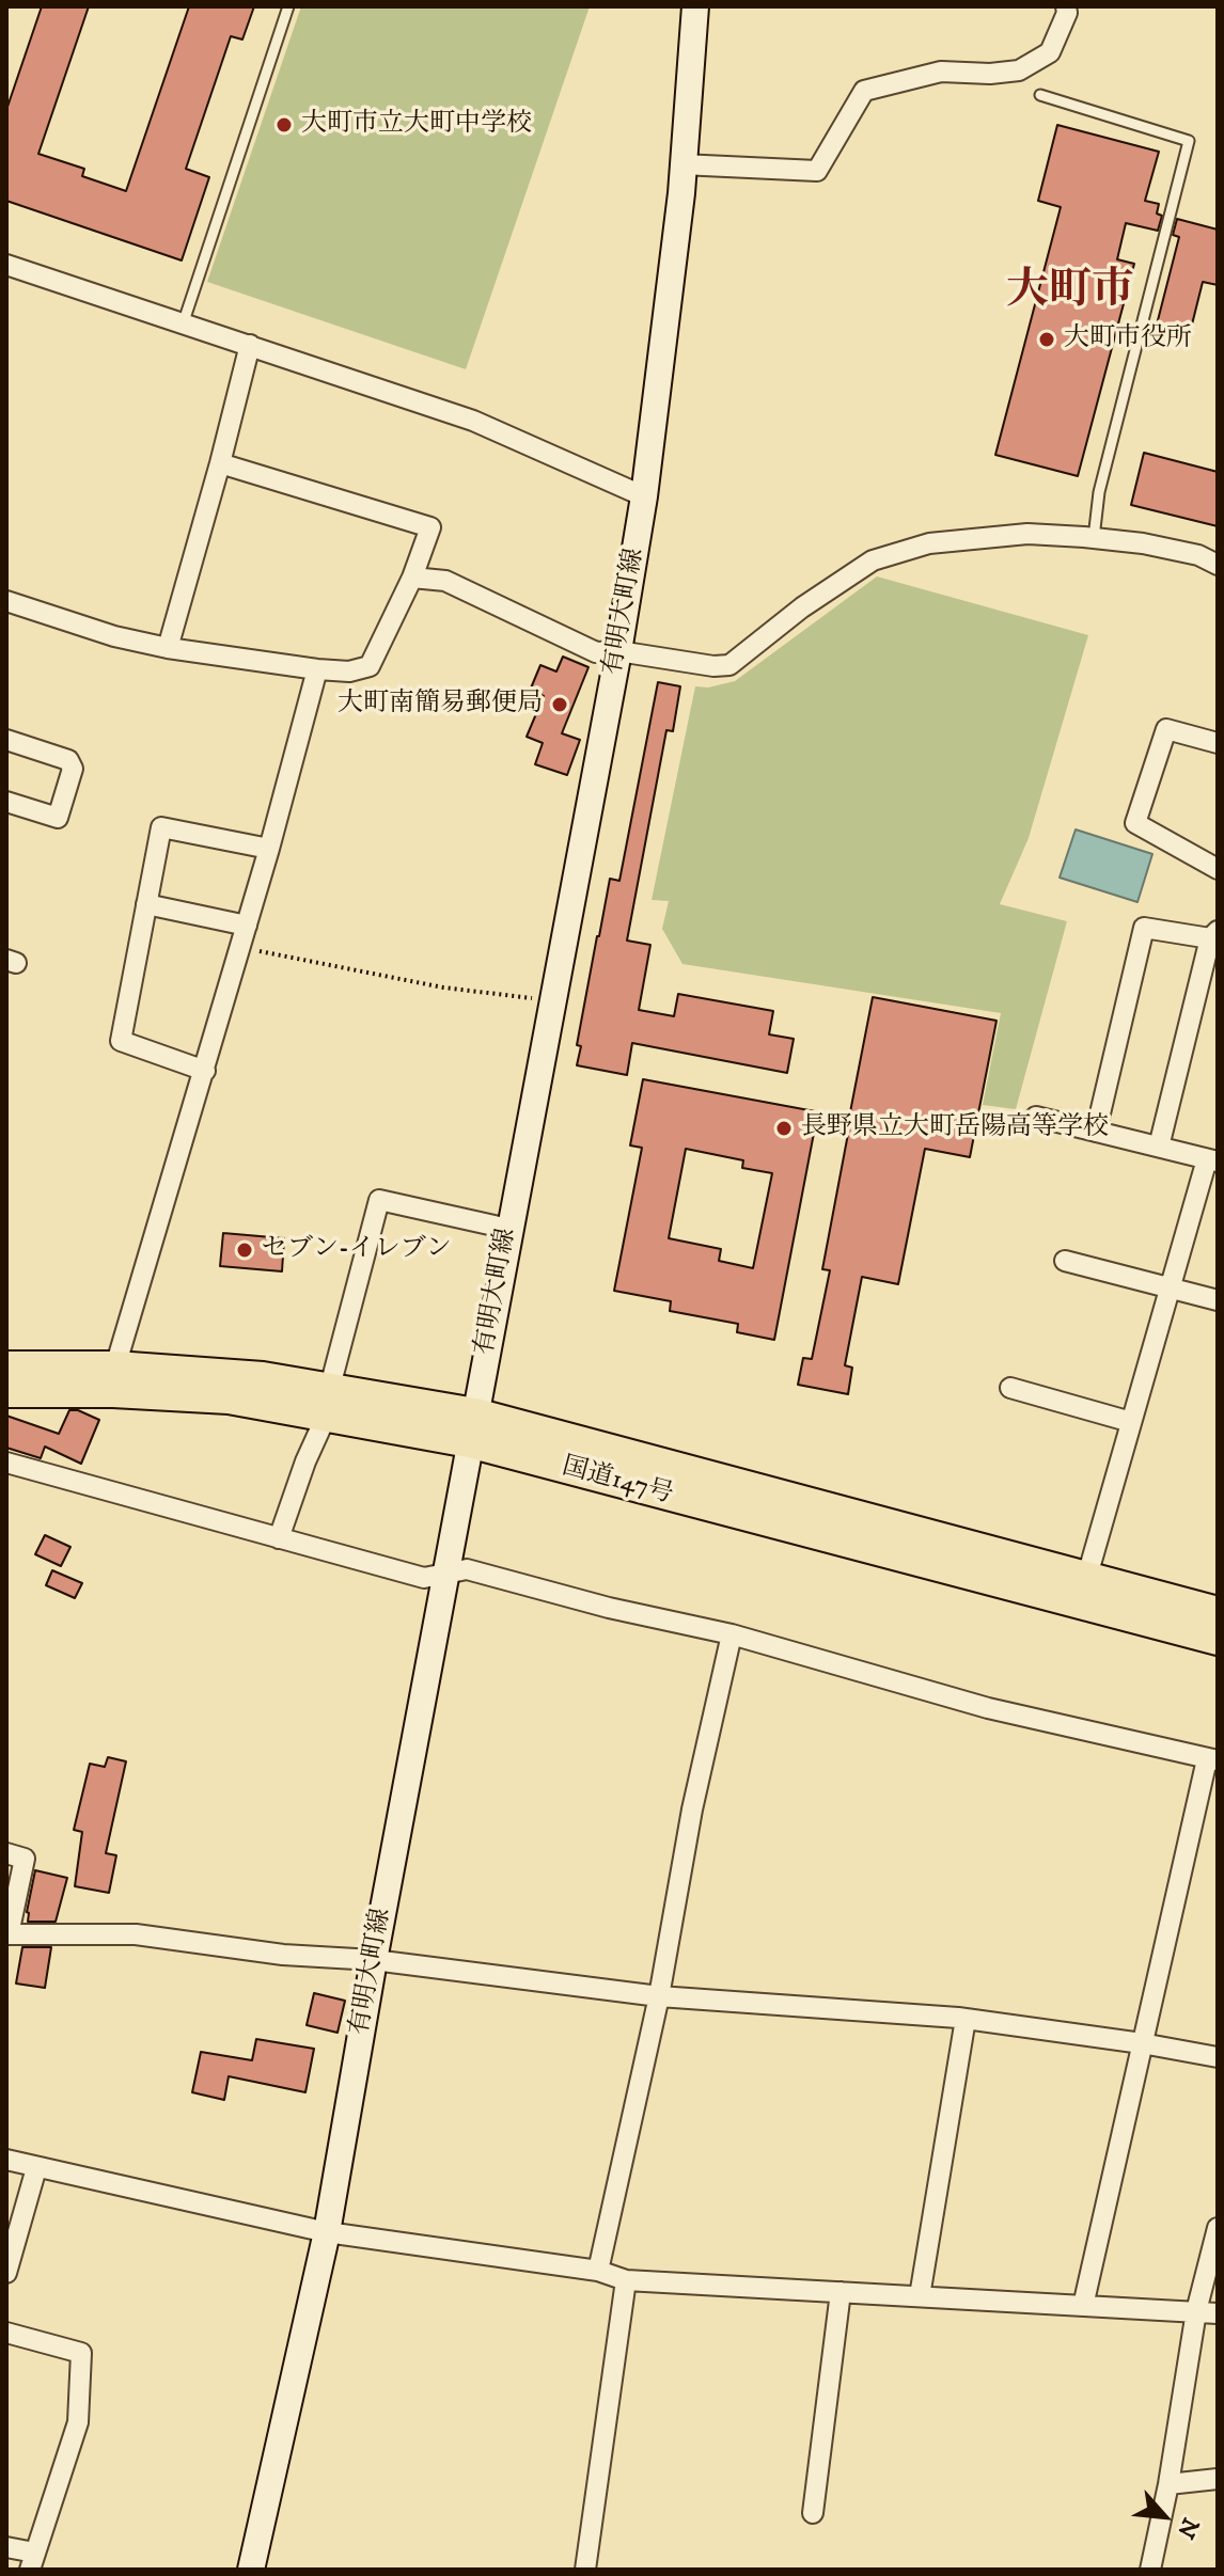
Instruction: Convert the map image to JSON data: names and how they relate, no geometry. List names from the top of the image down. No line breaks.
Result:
{"streets":{"highway":["国道147号"],"main road":["有明大町線"]},"crossings":[["有明大町線","国道147号"]],"districts":["大町市"],"places":["大町市立大町中学校","大町市役所","大町南簡易郵便局","長野県立大町岳陽高等学校","セブン-イレブン"],"north":"bottom right"}
